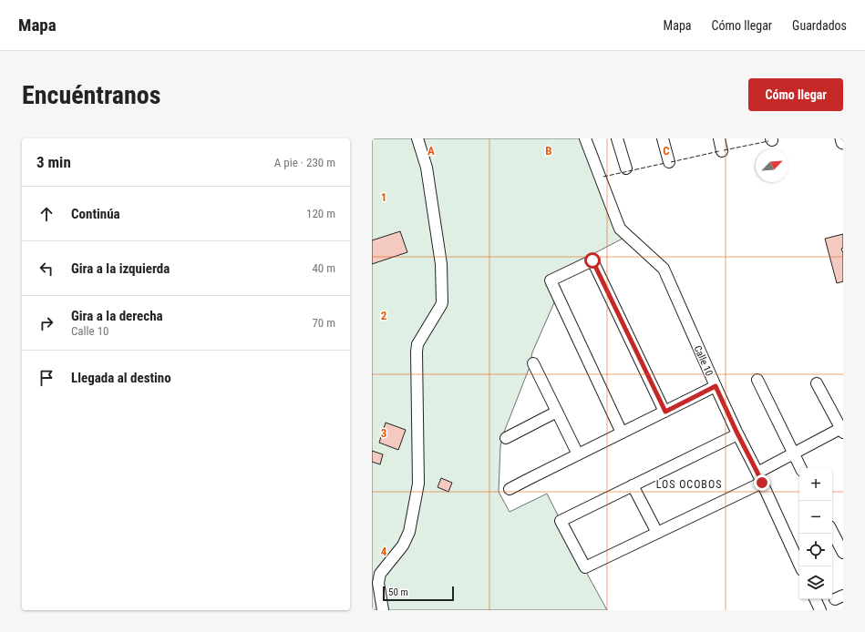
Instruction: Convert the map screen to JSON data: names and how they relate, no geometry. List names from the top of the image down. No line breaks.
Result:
{"streets":{"street":["Calle 10"]},"districts":["LOS OCOBOS"],"scale_bar":"50 m","north":"top right","page":{"header":"Mapa","nav":["Mapa","Cómo llegar","Guardados"],"buttons":"Cómo llegar","title":"Encuéntranos","heading":["3 min","A pie · 230 m"],"list":[["Continúa","120 m"],["Gira a la izquierda","40 m"],["Gira a la derecha","Calle 10","70 m"],"Llegada al destino"],"map_buttons":["+","−"],"scale":"50 m"},"grid":{"columns":["A","B","C"],"rows":["1","2","3","4"]}}
